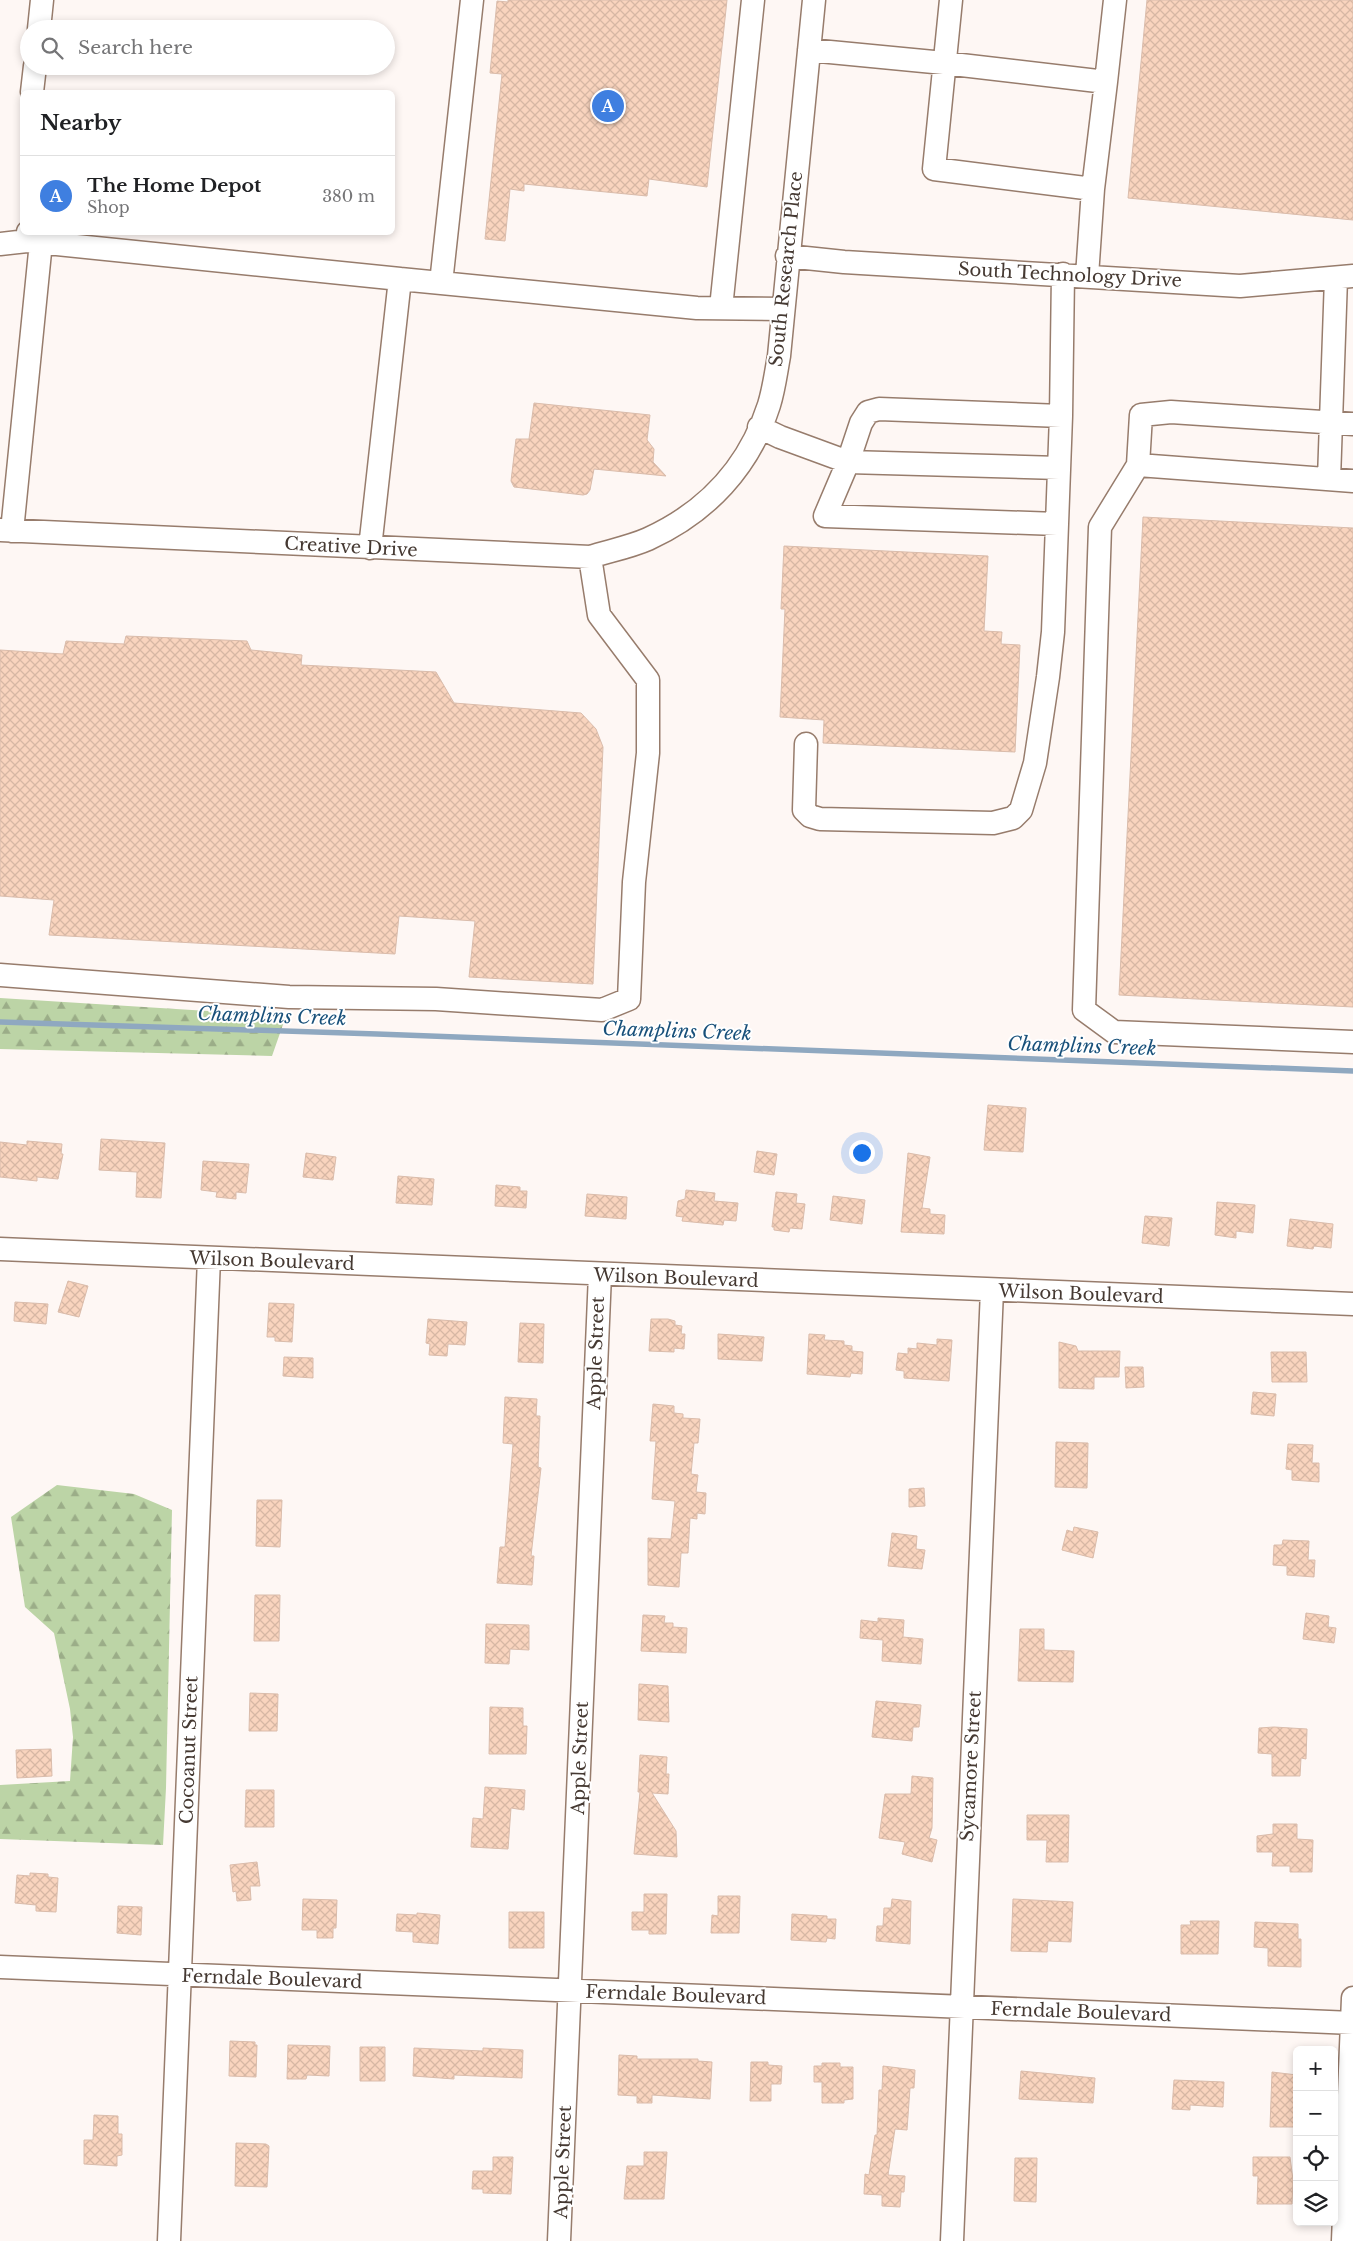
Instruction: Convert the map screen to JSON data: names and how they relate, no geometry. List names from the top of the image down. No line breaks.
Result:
{"streets":{"street":["South Research Place","South Technology Drive","Creative Drive","Wilson Boulevard","Apple Street","Cocoanut Street","Sycamore Street","Ferndale Boulevard"]},"crossings":[["South Research Place","South Technology Drive"],["South Research Place","Creative Drive"],["Wilson Boulevard","Apple Street"],["Wilson Boulevard","Cocoanut Street"],["Wilson Boulevard","Sycamore Street"],["Apple Street","Ferndale Boulevard"],["Cocoanut Street","Ferndale Boulevard"],["Sycamore Street","Ferndale Boulevard"]],"water":["Champlins Creek"],"page":{"search":"Search here","pins":"A","heading":"Nearby","list":[{"mark":"A","name":"The Home Depot","note":"Shop","value":"380 m"}],"map_buttons":["+","−"]}}
